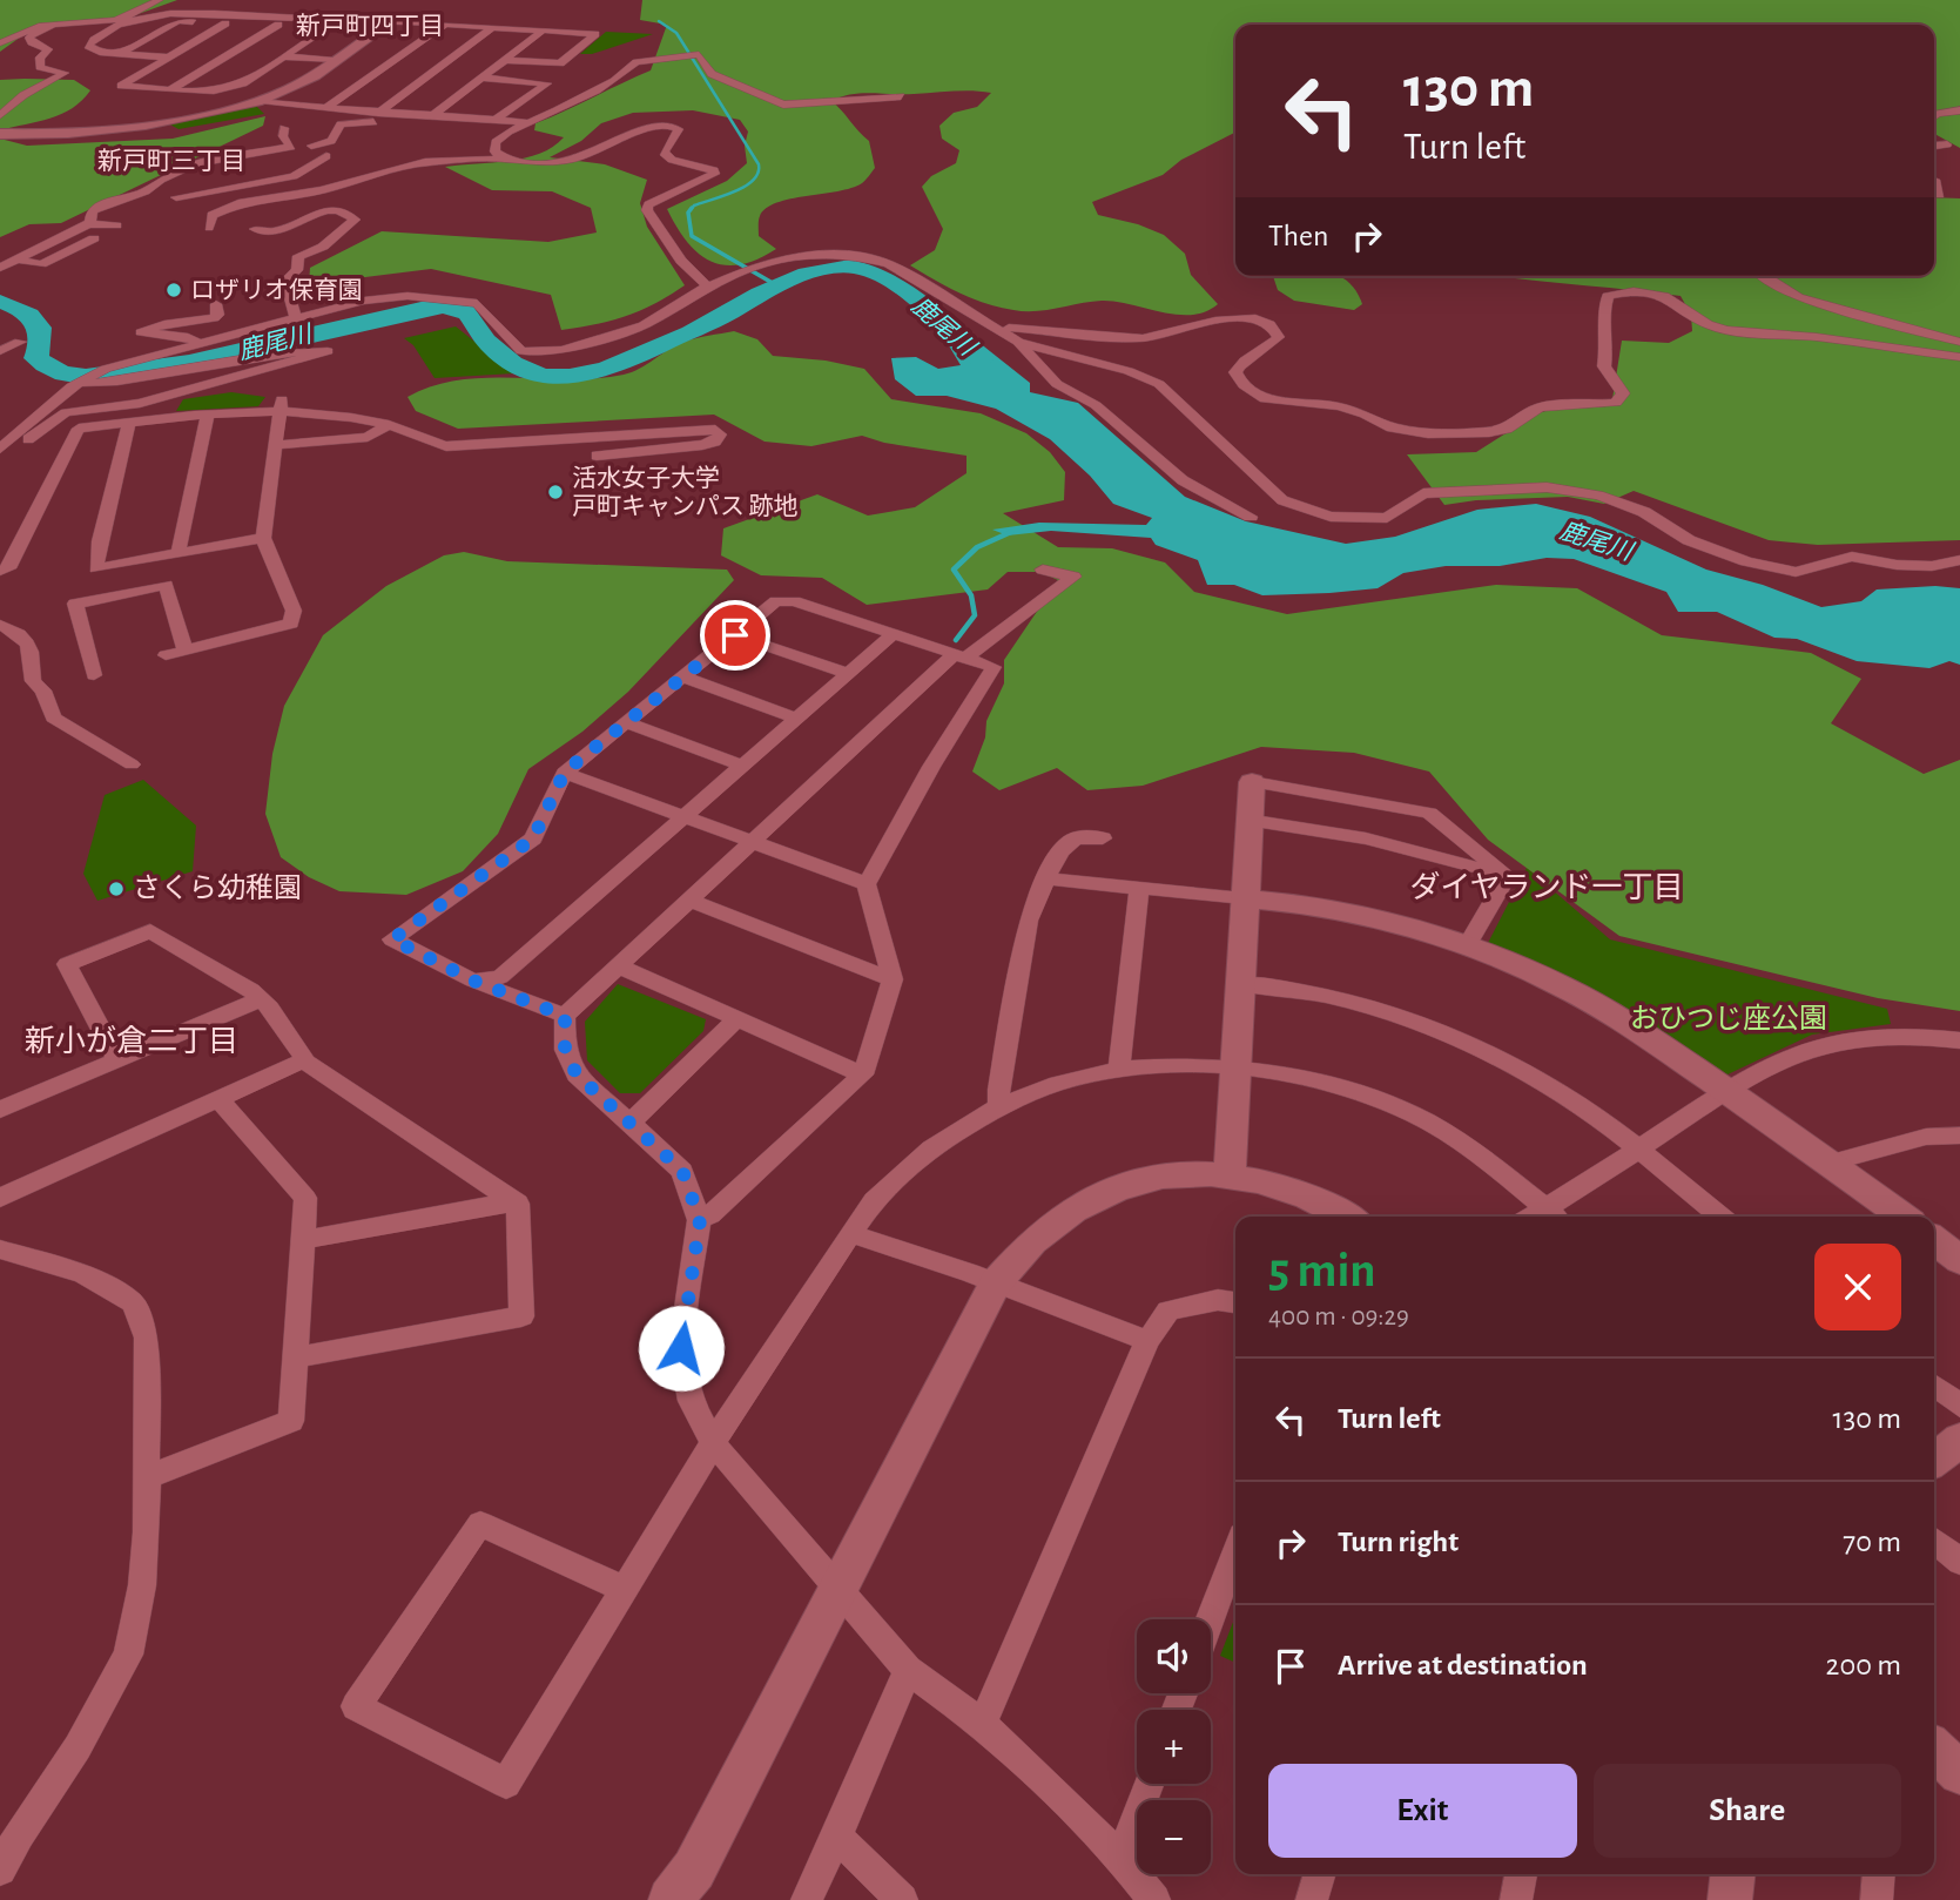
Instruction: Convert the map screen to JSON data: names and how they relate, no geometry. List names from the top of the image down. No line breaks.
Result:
{"districts":["新戸町四丁目","新戸町三丁目","ダイヤランド一丁目","新小が倉二丁目"],"water":["鹿尾川"],"parks":["おひつじ座公園"],"places":["ロザリオ保育園","活水女子大学 戸町キャンパス 跡地","さくら幼稚園"],"page":{"turn":["130 m","Turn left"],"then":"Then","heading":["5 min","400 m · 09:29"],"list":[{"name":"Turn left","value":"130 m"},{"name":"Turn right","value":"70 m"},{"name":"Arrive at destination","value":"200 m"}],"map_buttons":["+","−"],"buttons":["Exit","Share"]}}
